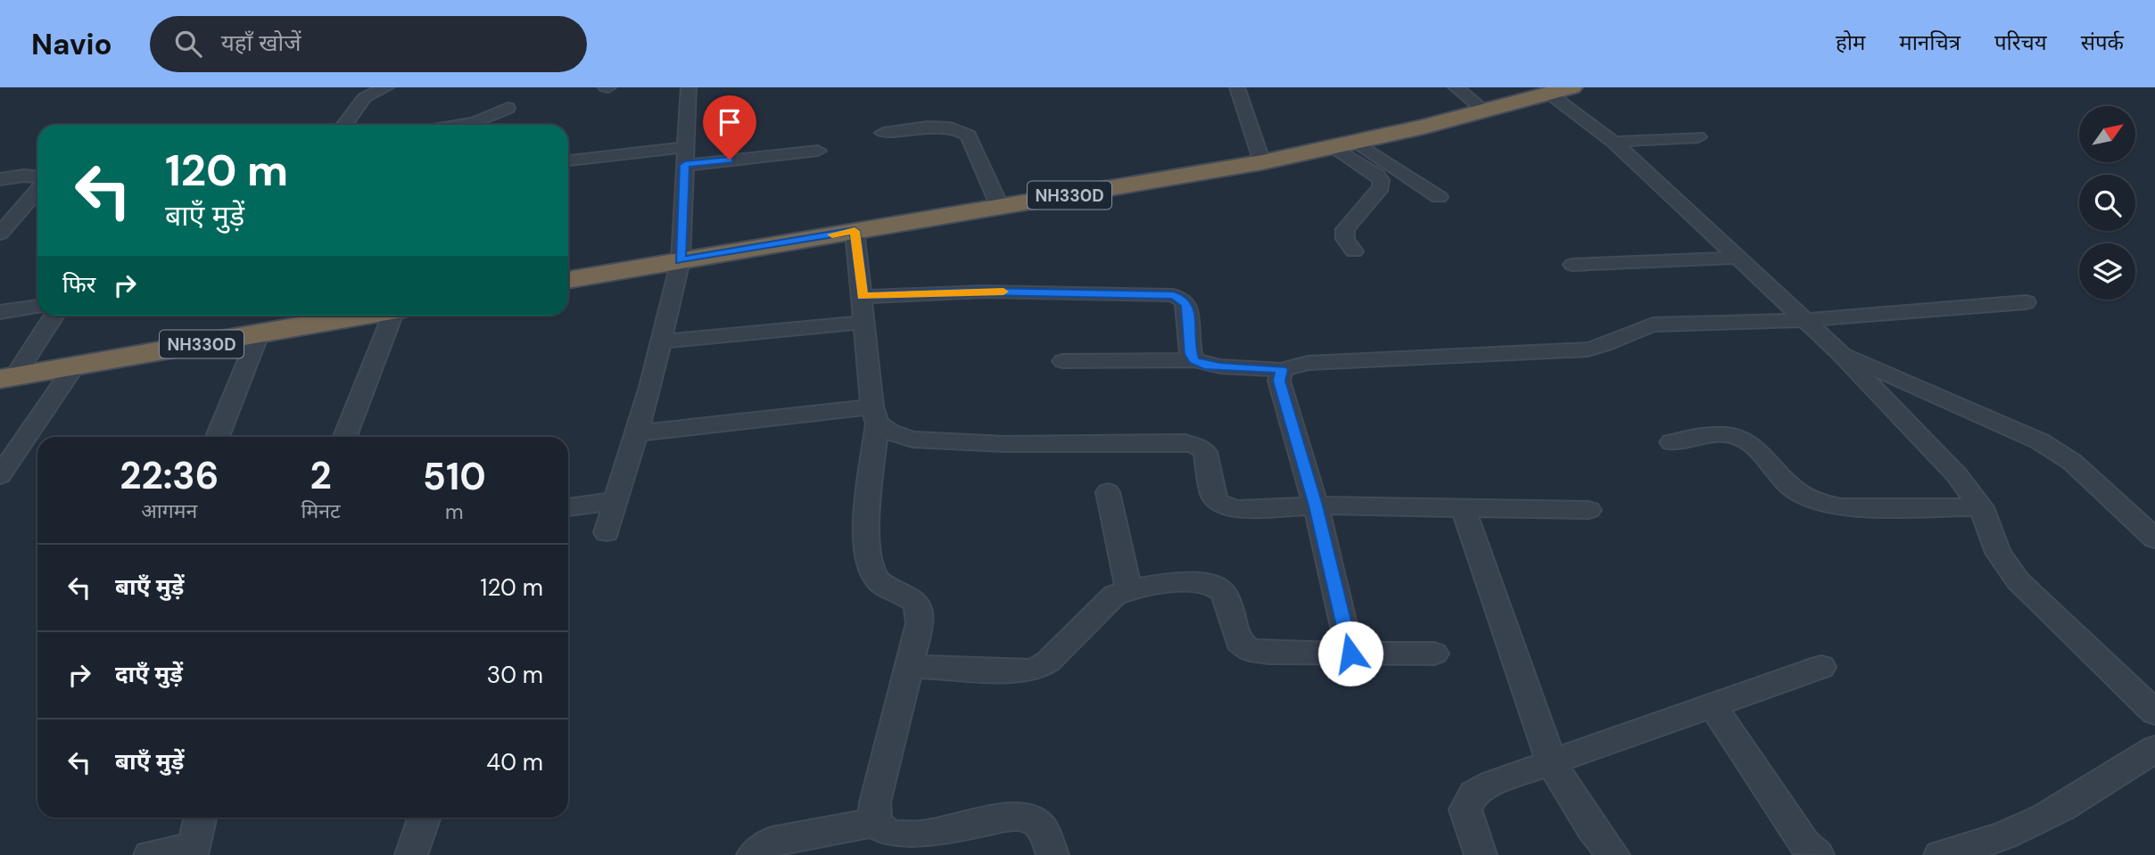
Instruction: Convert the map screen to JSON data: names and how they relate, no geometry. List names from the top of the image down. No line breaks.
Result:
{"streets":{"highway":["NH330D"]},"north":"top right","page":{"header":"Navio","search":"यहाँ खोजें","nav":["होम","मानचित्र","परिचय","संपर्क"],"turn":["120 m","बाएँ मुड़ें"],"then":"फिर","eta":["22:36","आगमन","2","मिनट","510","m"],"list":[{"name":"बाएँ मुड़ें","value":"120 m"},{"name":"दाएँ मुड़ें","value":"30 m"},{"name":"बाएँ मुड़ें","value":"40 m"}]}}
